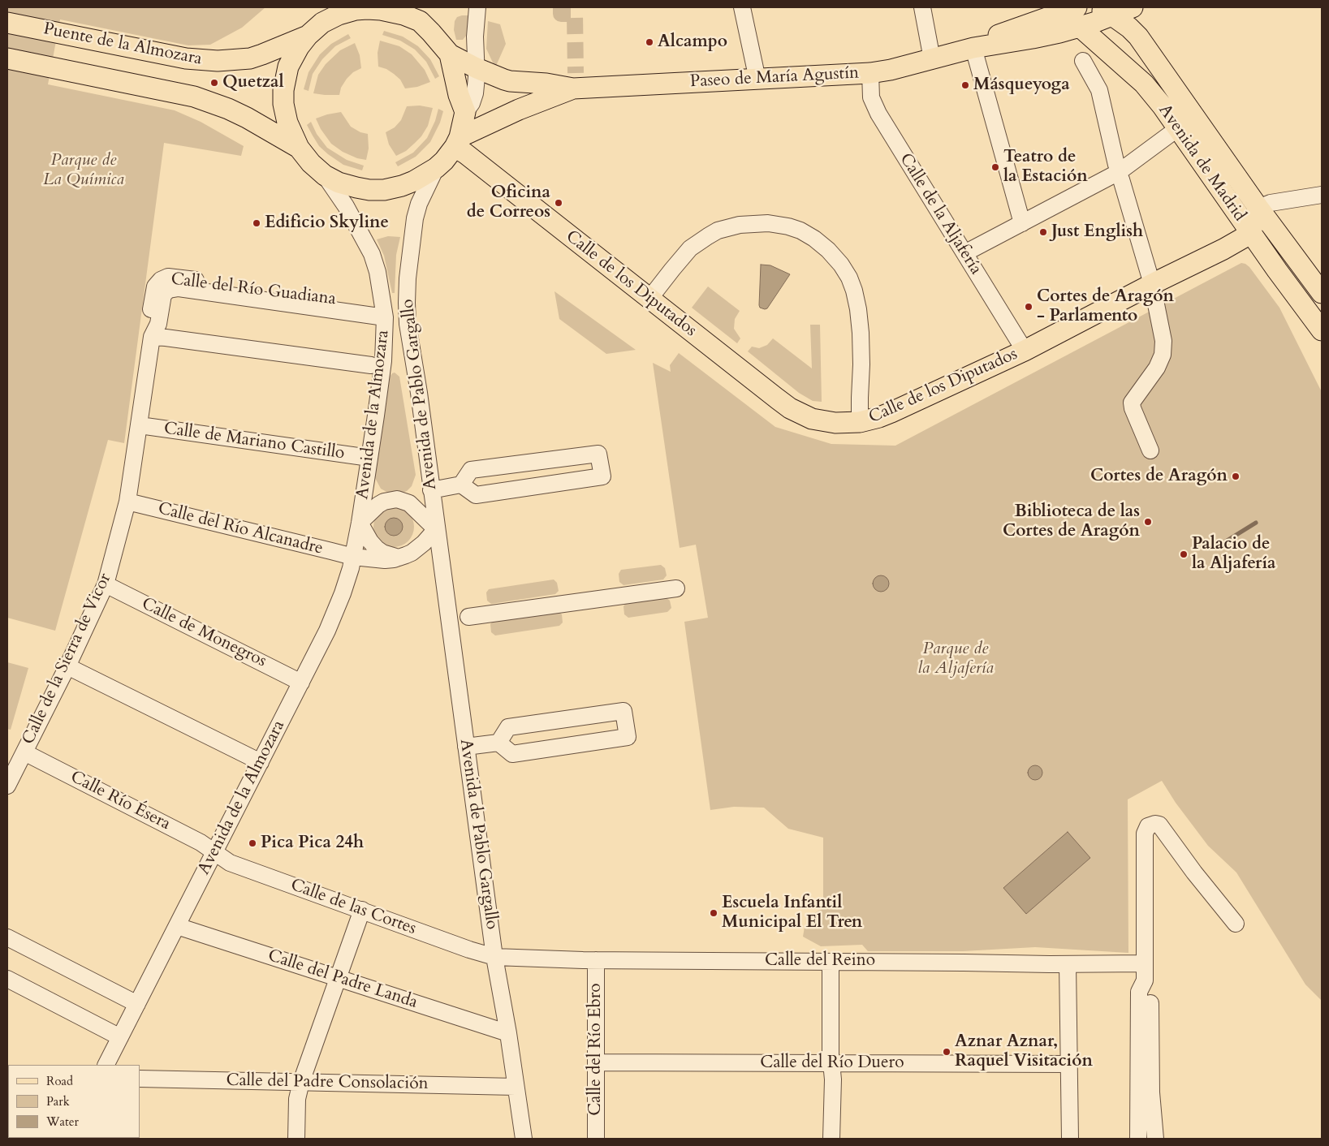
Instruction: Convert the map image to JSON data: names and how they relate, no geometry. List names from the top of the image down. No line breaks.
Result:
{"streets":{"main road":["Puente de la Almozara","Paseo de María Agustín","Avenida de Madrid","Calle de los Diputados"],"street":["Calle de la Aljafería","Calle del Río Guadiana","Avenida de Pablo Gargallo","Avenida de la Almozara","Calle de Mariano Castillo","Calle del Río Alcanadre","Calle de Monegros","Calle de la Sierra de Vicor","Calle Río Ésera","Calle de las Cortes","Calle del Reino","Calle del Padre Landa","Calle del Río Ebro","Calle del Río Duero","Calle del Padre Consolación"]},"crossings":[["Paseo de María Agustín","Avenida de Madrid"],["Paseo de María Agustín","Calle de la Aljafería"],["Paseo de María Agustín","Calle de los Diputados"],["Avenida de Madrid","Calle de los Diputados"],["Calle de la Aljafería","Calle de los Diputados"],["Calle del Río Guadiana","Avenida de la Almozara"],["Calle del Río Guadiana","Calle de la Sierra de Vicor"],["Avenida de Pablo Gargallo","Avenida de la Almozara"],["Avenida de Pablo Gargallo","Calle de las Cortes"],["Avenida de Pablo Gargallo","Calle del Reino"],["Avenida de Pablo Gargallo","Calle del Padre Landa"],["Avenida de Pablo Gargallo","Calle del Padre Consolación"],["Avenida de la Almozara","Calle de Mariano Castillo"],["Avenida de la Almozara","Calle del Río Alcanadre"],["Avenida de la Almozara","Calle de Monegros"],["Avenida de la Almozara","Calle Río Ésera"],["Avenida de la Almozara","Calle de las Cortes"],["Avenida de la Almozara","Calle del Padre Landa"],["Calle de Mariano Castillo","Calle de la Sierra de Vicor"],["Calle del Río Alcanadre","Calle de la Sierra de Vicor"],["Calle de Monegros","Calle de la Sierra de Vicor"],["Calle de la Sierra de Vicor","Calle Río Ésera"],["Calle Río Ésera","Calle de las Cortes"],["Calle de las Cortes","Calle del Reino"],["Calle del Reino","Calle del Río Ebro"],["Calle del Río Ebro","Calle del Río Duero"]],"parks":["Parque de La Química","Parque de la Aljafería"],"places":["Alcampo","Quetzal","Másqueyoga","Teatro de la Estación","Oficina de Correos","Edificio Skyline","Just English","Cortes de Aragón - Parlamento","Cortes de Aragón","Biblioteca de las Cortes de Aragón","Palacio de la Aljafería","Pica Pica 24h","Escuela Infantil Municipal El Tren","Aznar Aznar, Raquel Visitación"],"legend":["Road","Park","Water"]}
